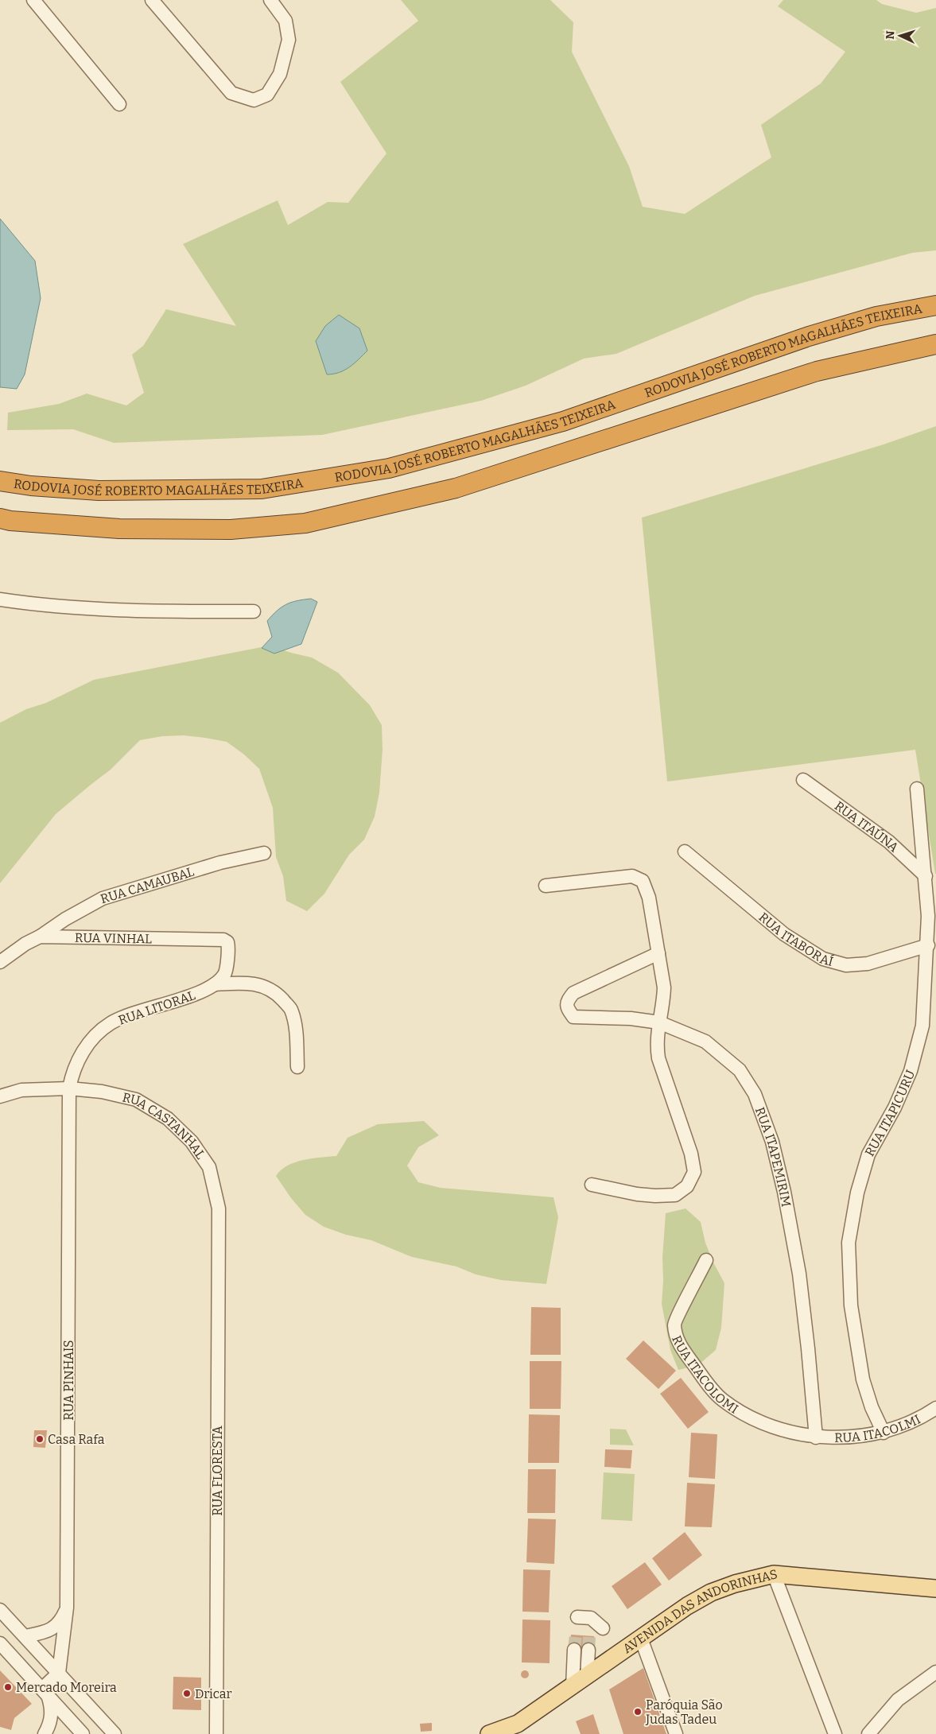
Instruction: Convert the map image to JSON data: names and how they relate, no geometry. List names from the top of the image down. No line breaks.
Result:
{"streets":{"highway":["RODOVIA JOSÉ ROBERTO MAGALHÃES TEIXEIRA"],"main road":["AVENIDA DAS ANDORINHAS"],"street":["RUA ITAÚNA","RUA CAMAUBAL","RUA ITABORAÍ","RUA VINHAL","RUA LITORAL","RUA ITAPICURU","RUA CASTANHAL","RUA ITAPEMIRIM","RUA ITACOLOMI","RUA PINHAIS","RUA ITACOLMI","RUA FLORESTA"]},"crossings":[["RUA ITAÚNA","RUA ITAPICURU"],["RUA CAMAUBAL","RUA VINHAL"],["RUA ITABORAÍ","RUA ITAPICURU"],["RUA VINHAL","RUA LITORAL"],["RUA LITORAL","RUA CASTANHAL"],["RUA LITORAL","RUA PINHAIS"],["RUA ITAPICURU","RUA ITACOLMI"],["RUA CASTANHAL","RUA PINHAIS"],["RUA CASTANHAL","RUA FLORESTA"],["RUA ITAPEMIRIM","RUA ITACOLOMI"],["RUA ITAPEMIRIM","RUA ITACOLMI"],["RUA ITACOLOMI","RUA ITACOLMI"]],"places":["Casa Rafa","Mercado Moreira","Dricar","Paróquia São Judas Tadeu"],"north":"left"}
